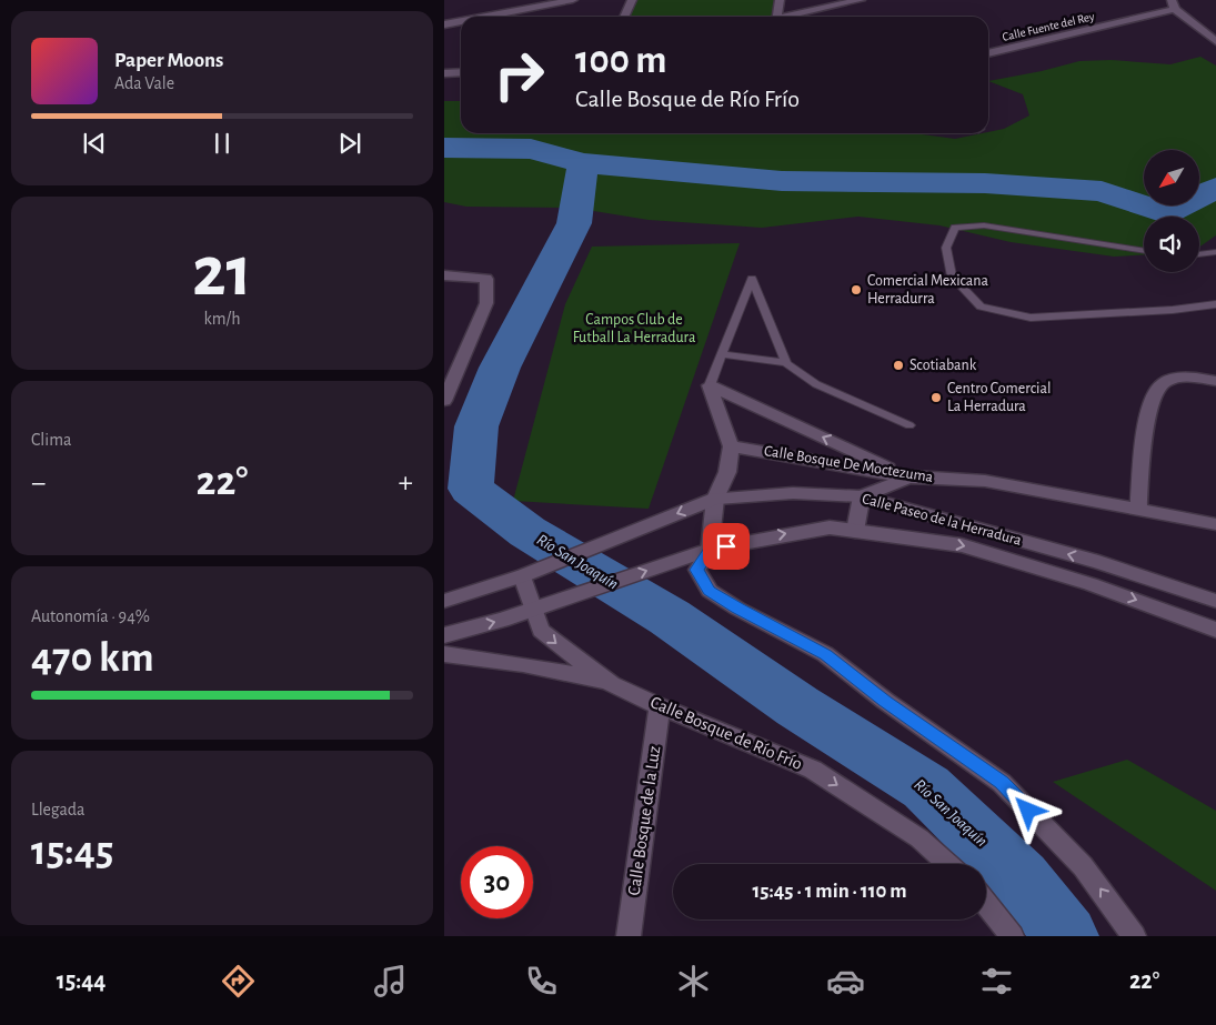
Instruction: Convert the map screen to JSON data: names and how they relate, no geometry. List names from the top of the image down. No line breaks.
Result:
{"streets":{"street":["Calle Fuente del Rey","Calle Bosque De Moctezuma","Calle Paseo de la Herradura","Calle Bosque de Río Frío","Calle Bosque de la Luz"]},"crossings":[["Calle Paseo de la Herradura","Calle Bosque de Río Frío"],["Calle Bosque de Río Frío","Calle Bosque de la Luz"]],"water":["Río San Joaquín"],"parks":["Campos Club de Futball La Herradura"],"places":["Comercial Mexicana Herradurra","Scotiabank","Centro Comercial La Herradura"],"north":"bottom left","page":{"turn":["100 m","Calle Bosque de Río Frío"],"song":["Paper Moons","Ada Vale"],"tile":[["21","km/h"],"Clima",["Autonomía · 94%","470 km"],["Llegada","15:45"]],"heat":["−","22°","+"],"limit":"30","trip":"15:45 · 1 min · 110 m","tabs":["15:44","22°"]}}
